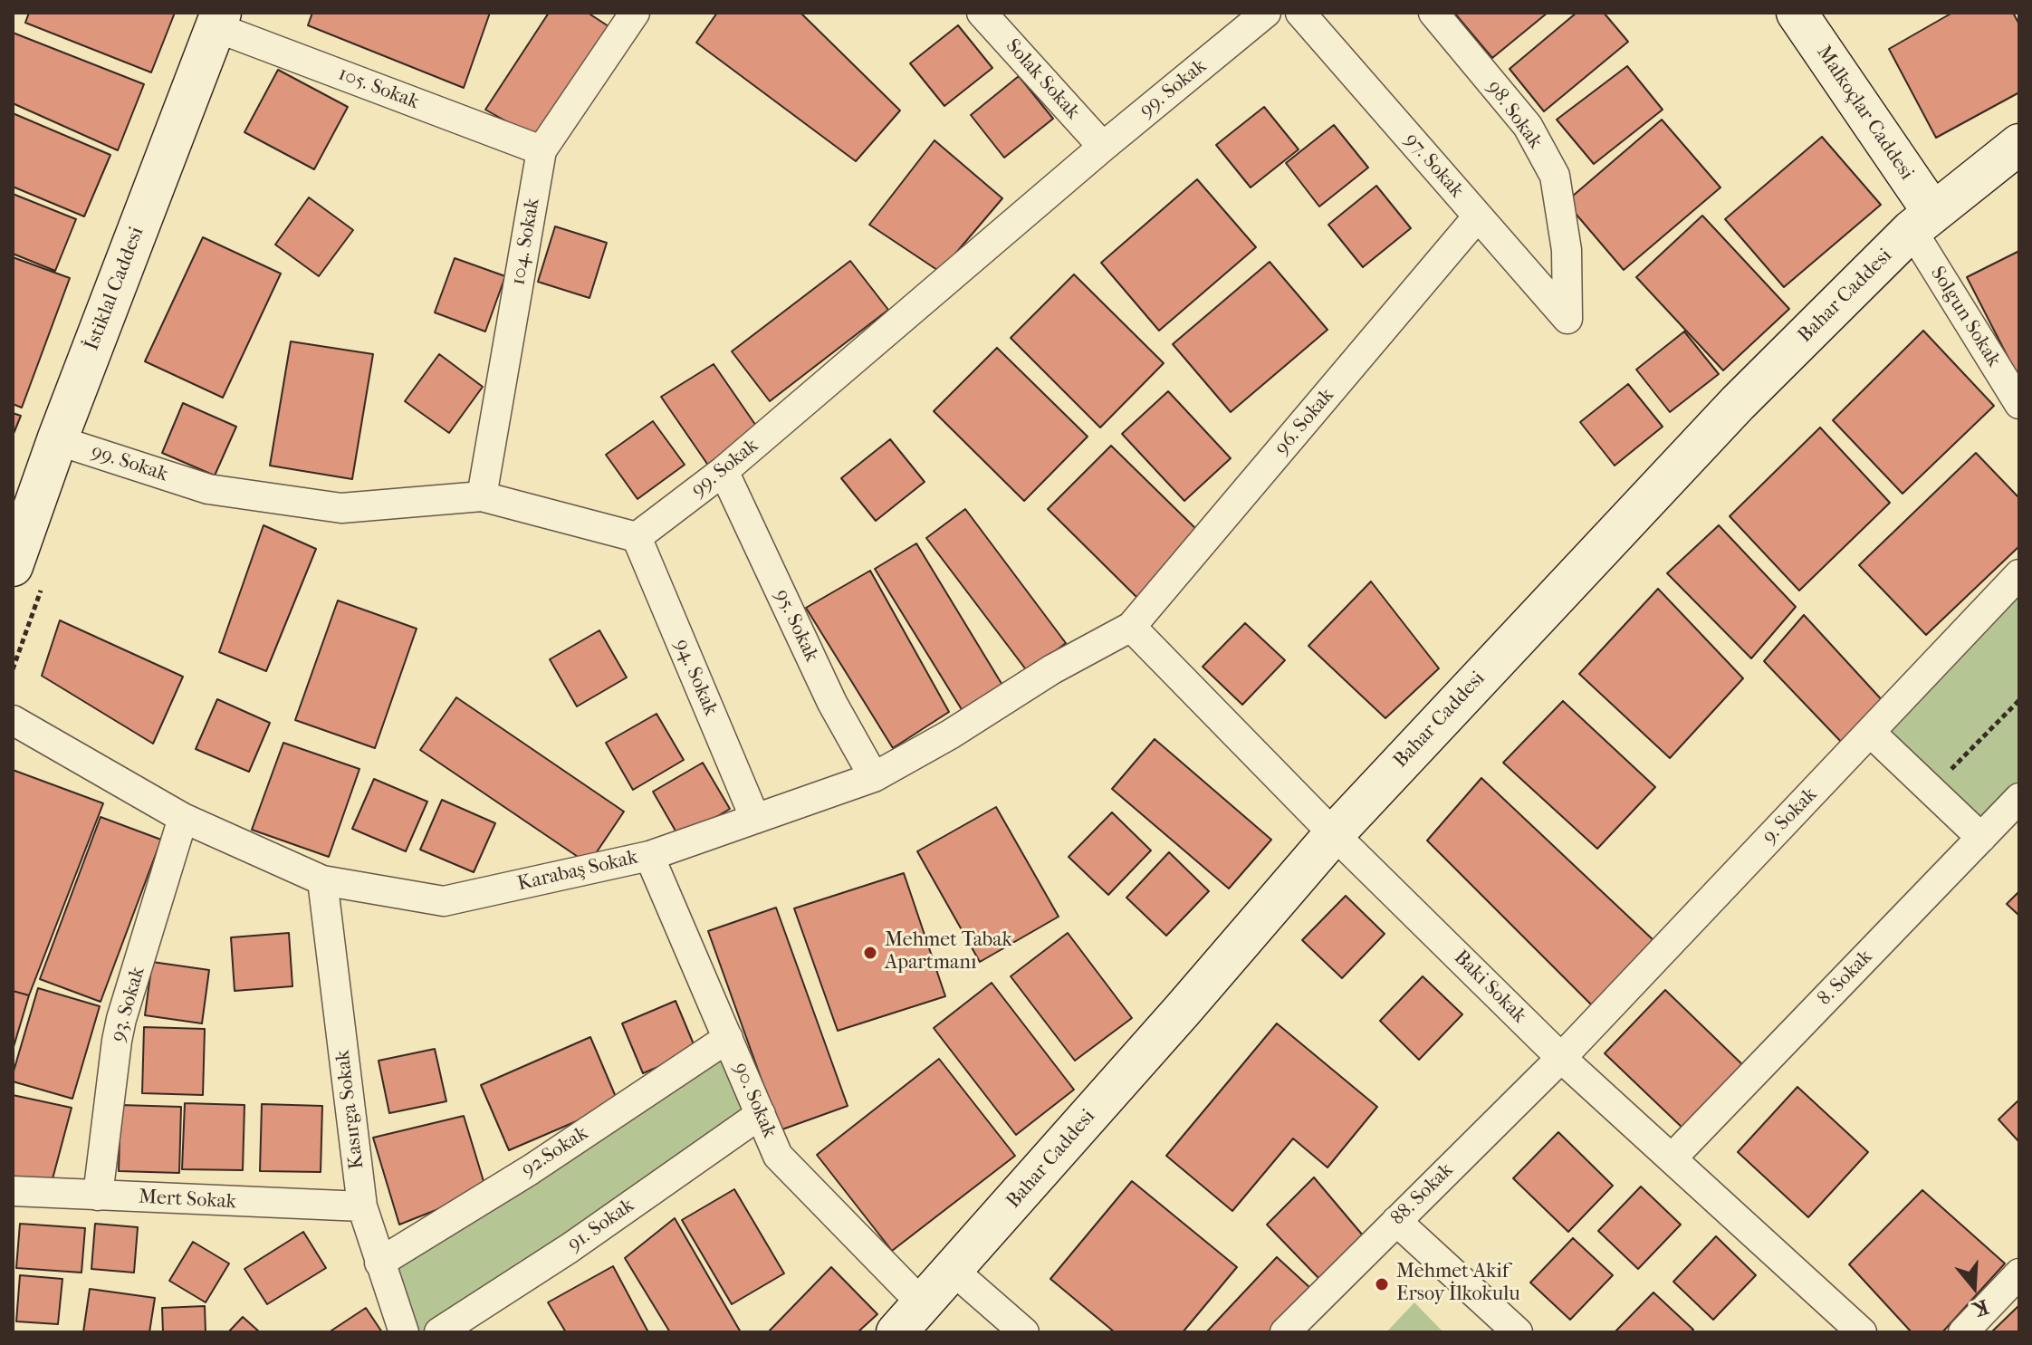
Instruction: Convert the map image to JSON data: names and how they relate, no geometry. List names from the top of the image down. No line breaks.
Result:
{"streets":{"street":["Solak Sokak","105. Sokak","99. Sokak","Malkoçlar Caddesi","98. Sokak","97. Sokak","104. Sokak","İstiklal Caddesi","Bahar Caddesi","Solgun Sokak","96. Sokak","95. Sokak","94. Sokak","9. Sokak","Karabaş Sokak","8. Sokak","Baki Sokak","93. Sokak","90. Sokak","Kasırga Sokak","92.Sokak","88. Sokak","Mert Sokak","91. Sokak"]},"crossings":[["Solak Sokak","99. Sokak"],["105. Sokak","104. Sokak"],["105. Sokak","İstiklal Caddesi"],["99. Sokak","104. Sokak"],["99. Sokak","İstiklal Caddesi"],["99. Sokak","95. Sokak"],["99. Sokak","94. Sokak"],["Malkoçlar Caddesi","Bahar Caddesi"],["Malkoçlar Caddesi","Solgun Sokak"],["98. Sokak","97. Sokak"],["97. Sokak","96. Sokak"],["Bahar Caddesi","Solgun Sokak"],["Bahar Caddesi","Baki Sokak"],["Bahar Caddesi","90. Sokak"],["96. Sokak","Karabaş Sokak"],["96. Sokak","Baki Sokak"],["95. Sokak","Karabaş Sokak"],["94. Sokak","Karabaş Sokak"],["9. Sokak","Baki Sokak"],["9. Sokak","88. Sokak"],["Karabaş Sokak","Baki Sokak"],["Karabaş Sokak","93. Sokak"],["Karabaş Sokak","90. Sokak"],["Karabaş Sokak","Kasırga Sokak"],["8. Sokak","Baki Sokak"],["Baki Sokak","88. Sokak"],["93. Sokak","Mert Sokak"],["90. Sokak","92.Sokak"],["90. Sokak","91. Sokak"],["Kasırga Sokak","92.Sokak"],["Kasırga Sokak","Mert Sokak"]],"places":["Mehmet Tabak Apartmanı","Mehmet Akif Ersoy İlkokulu"],"north":"bottom"}
